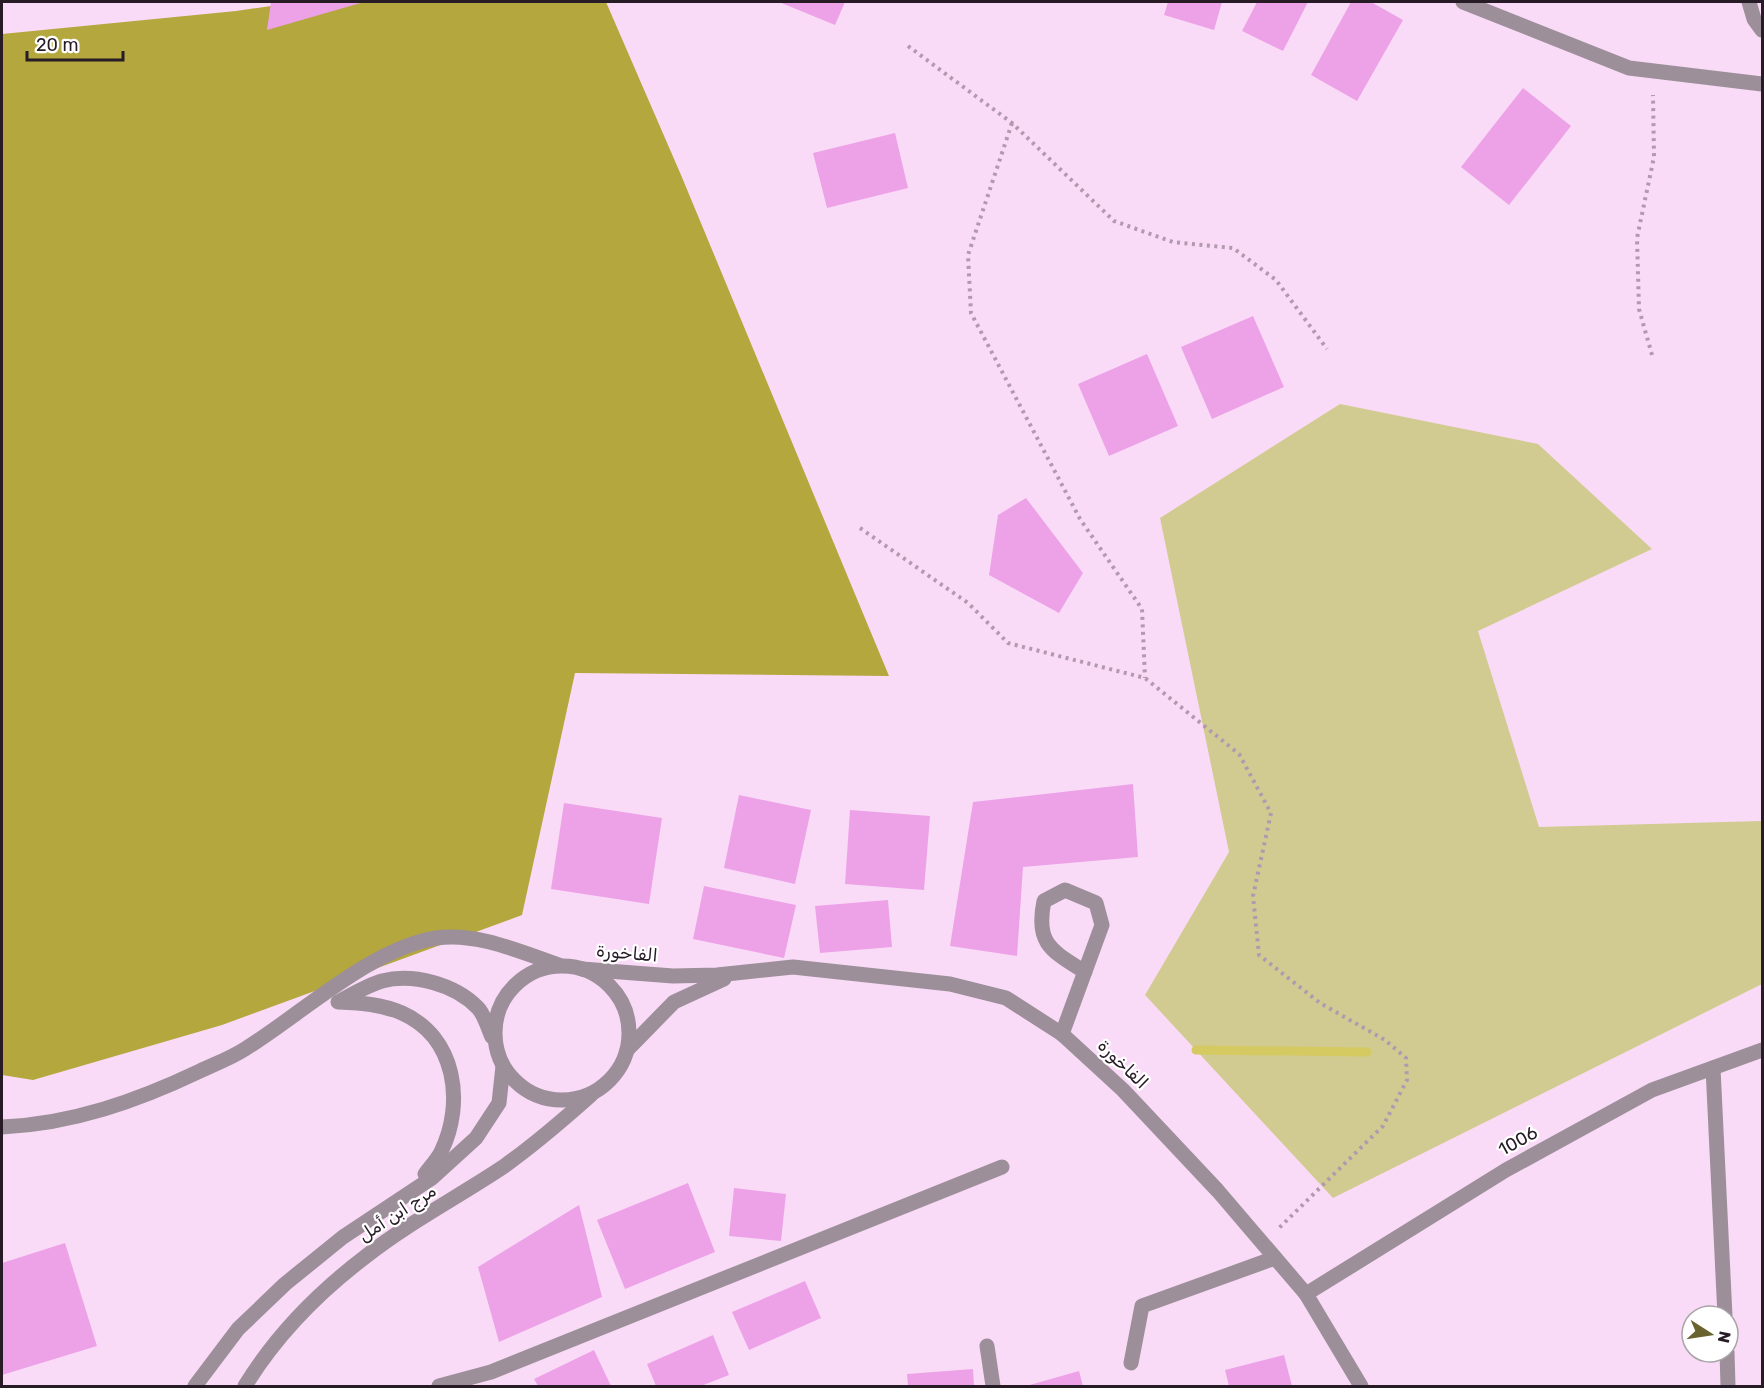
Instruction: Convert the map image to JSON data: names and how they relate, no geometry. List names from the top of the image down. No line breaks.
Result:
{"streets":{"street":["الفاخورة","1006","مرج ابن أمل"]},"crossings":[["الفاخورة","1006"],["الفاخورة","مرج ابن أمل"]],"scale_bar":"20 m","north":"right"}
